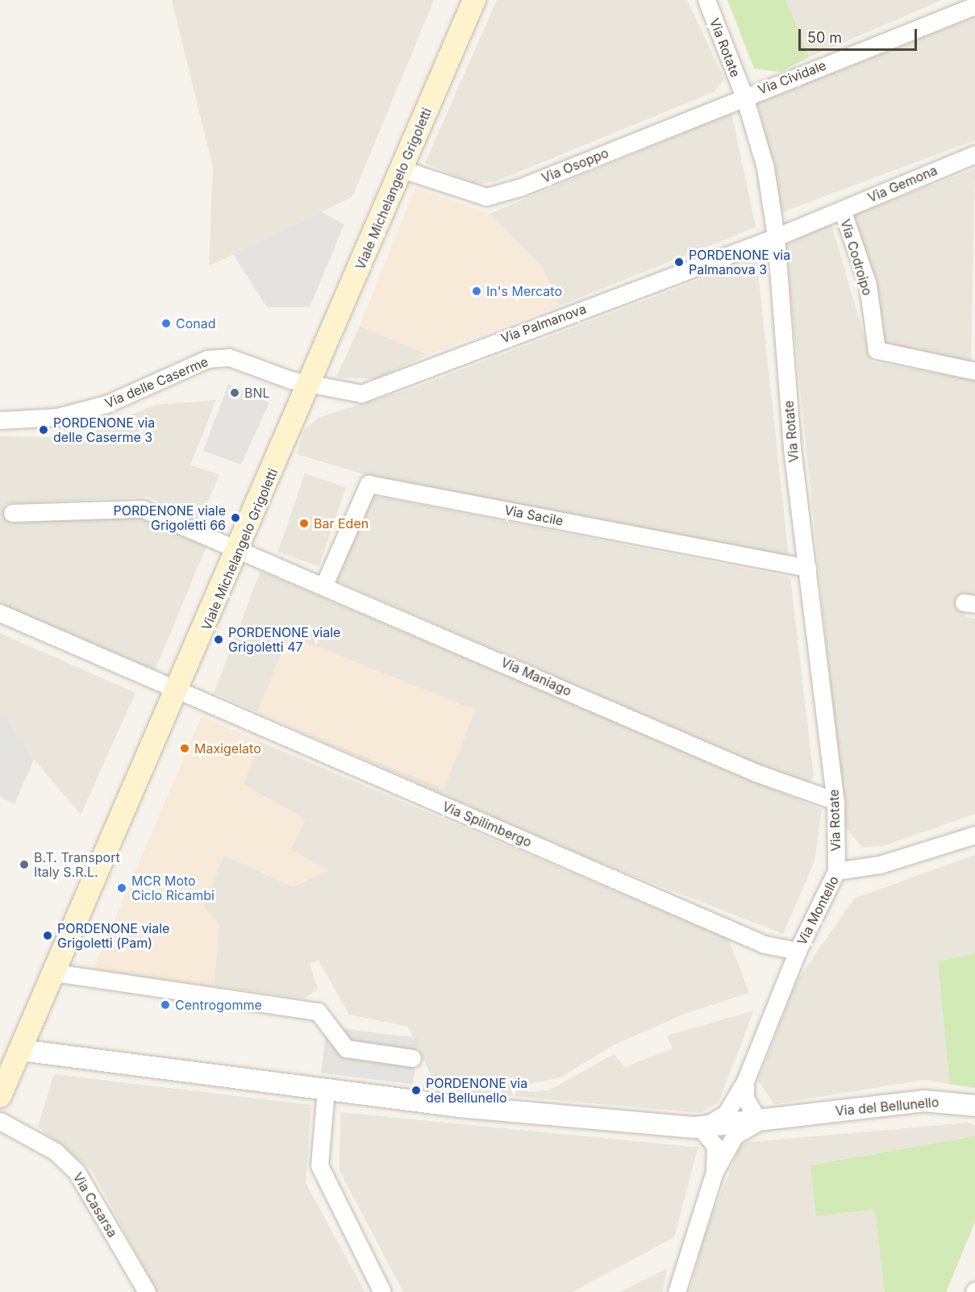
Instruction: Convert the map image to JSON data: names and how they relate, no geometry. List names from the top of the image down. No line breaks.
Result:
{"streets":{"main road":["Viale Michelangelo Grigoletti"],"street":["Via Rotate","Via Cividale","Via Osoppo","Via Gemona","Via Codroipo","Via Palmanova","Via delle Caserme","Via Sacile","Via Maniago","Via Spilimbergo","Via Montello","Via del Bellunello","Via Casarsa"]},"crossings":[["Via Rotate","Via Cividale"],["Via Rotate","Via Osoppo"],["Via Rotate","Via Gemona"],["Via Rotate","Via Palmanova"],["Via Rotate","Via Sacile"],["Via Rotate","Via Maniago"],["Via Rotate","Via Montello"],["Via Cividale","Via Osoppo"],["Via Osoppo","Viale Michelangelo Grigoletti"],["Via Gemona","Via Codroipo"],["Via Gemona","Via Palmanova"],["Viale Michelangelo Grigoletti","Via Palmanova"],["Viale Michelangelo Grigoletti","Via delle Caserme"],["Viale Michelangelo Grigoletti","Via Maniago"],["Viale Michelangelo Grigoletti","Via Spilimbergo"],["Viale Michelangelo Grigoletti","Via del Bellunello"],["Via Palmanova","Via delle Caserme"],["Via Sacile","Via Maniago"],["Via Spilimbergo","Via Montello"],["Via Montello","Via del Bellunello"]],"places":["PORDENONE via Palmanova 3","In's Mercato","Conad","BNL","PORDENONE via delle Caserme 3","PORDENONE viale Grigoletti 66","Bar Eden","PORDENONE viale Grigoletti 47","Maxigelato","B.T. Transport Italy S.R.L.","MCR Moto Ciclo Ricambi","PORDENONE viale Grigoletti (Pam)","Centrogomme","PORDENONE via del Bellunello"],"scale_bar":"50 m"}
